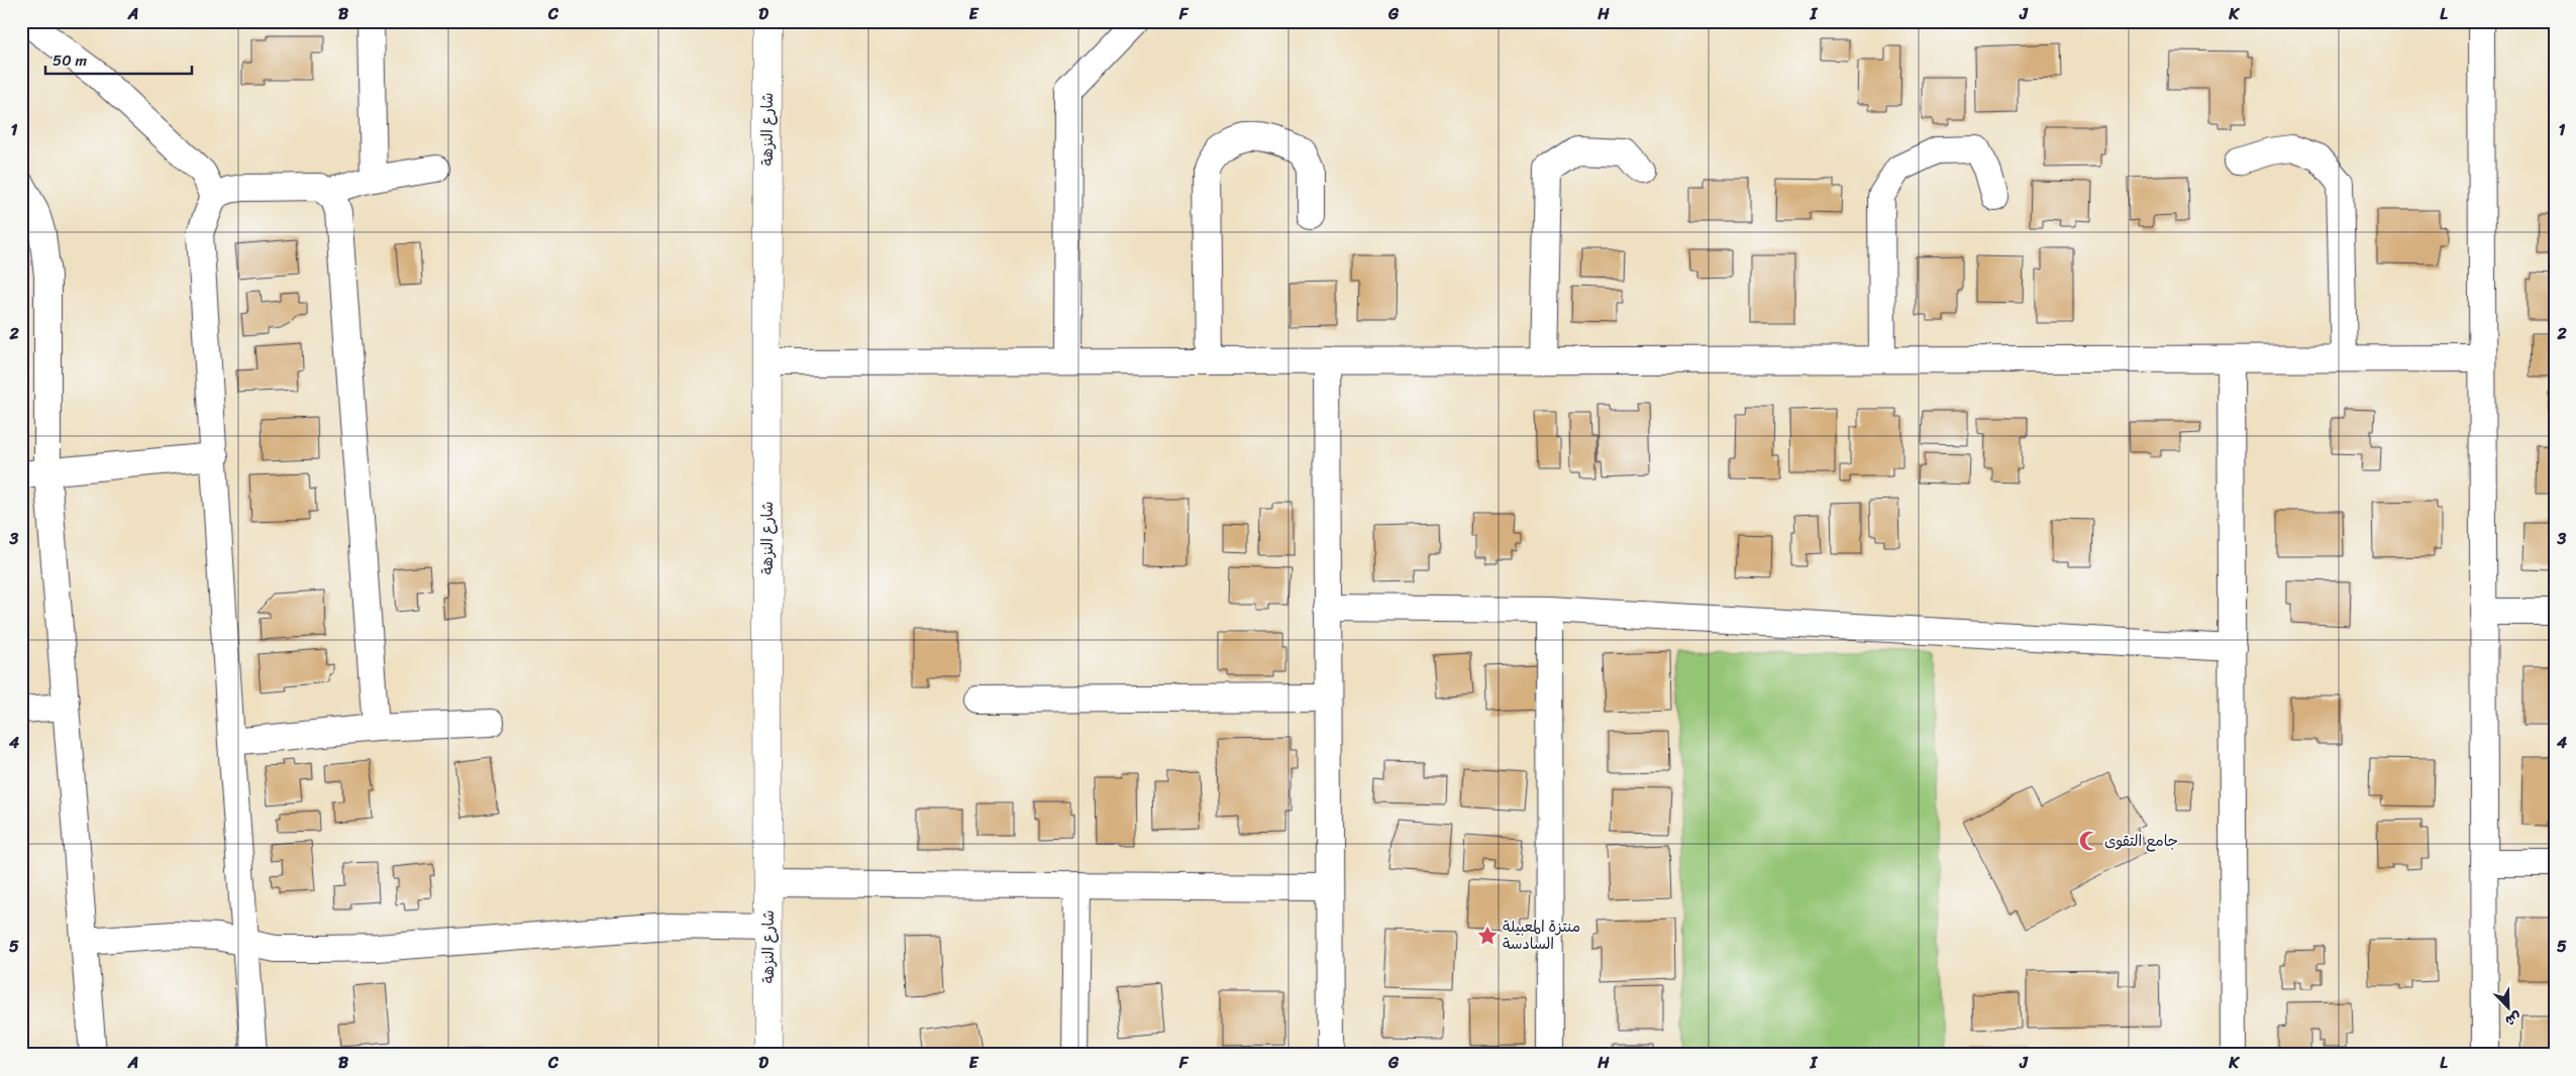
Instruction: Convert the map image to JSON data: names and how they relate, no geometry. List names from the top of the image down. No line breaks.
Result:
{"streets":{"main road":["شارع النزهة"]},"places":{"mosque":["جامع التقوى"],"place":["منتزة المعبيلة السادسة"]},"scale_bar":"50 m","north":"bottom right","grid":{"columns":["A","B","C","D","E","F","G","H","I","J","K","L"],"rows":["1","2","3","4","5"]}}
